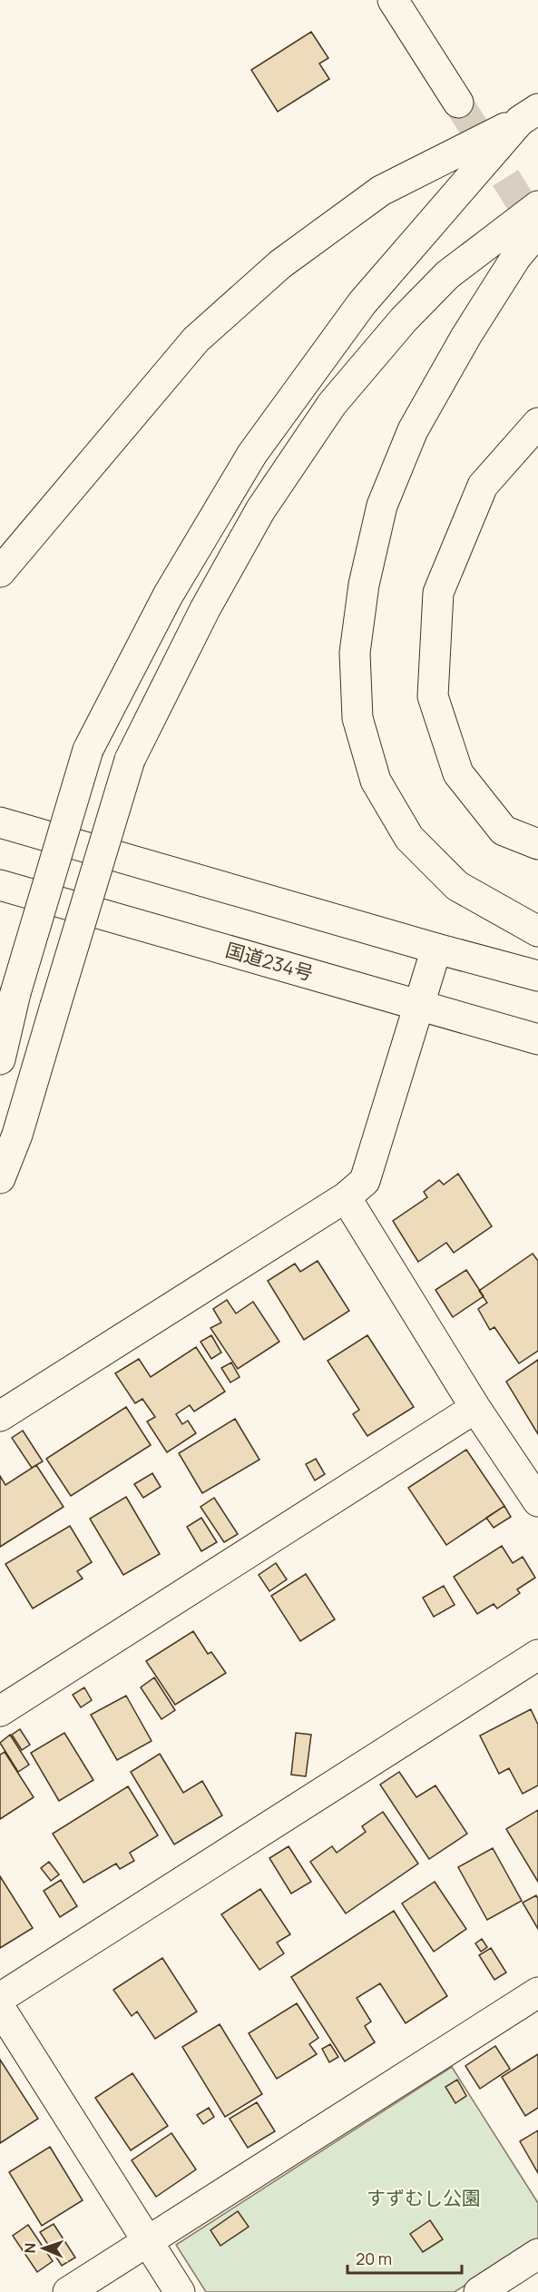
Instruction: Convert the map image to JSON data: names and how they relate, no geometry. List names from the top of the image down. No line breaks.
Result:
{"streets":{"main road":["国道234号"]},"parks":["すずむし公園"],"scale_bar":"20 m","north":"left"}
